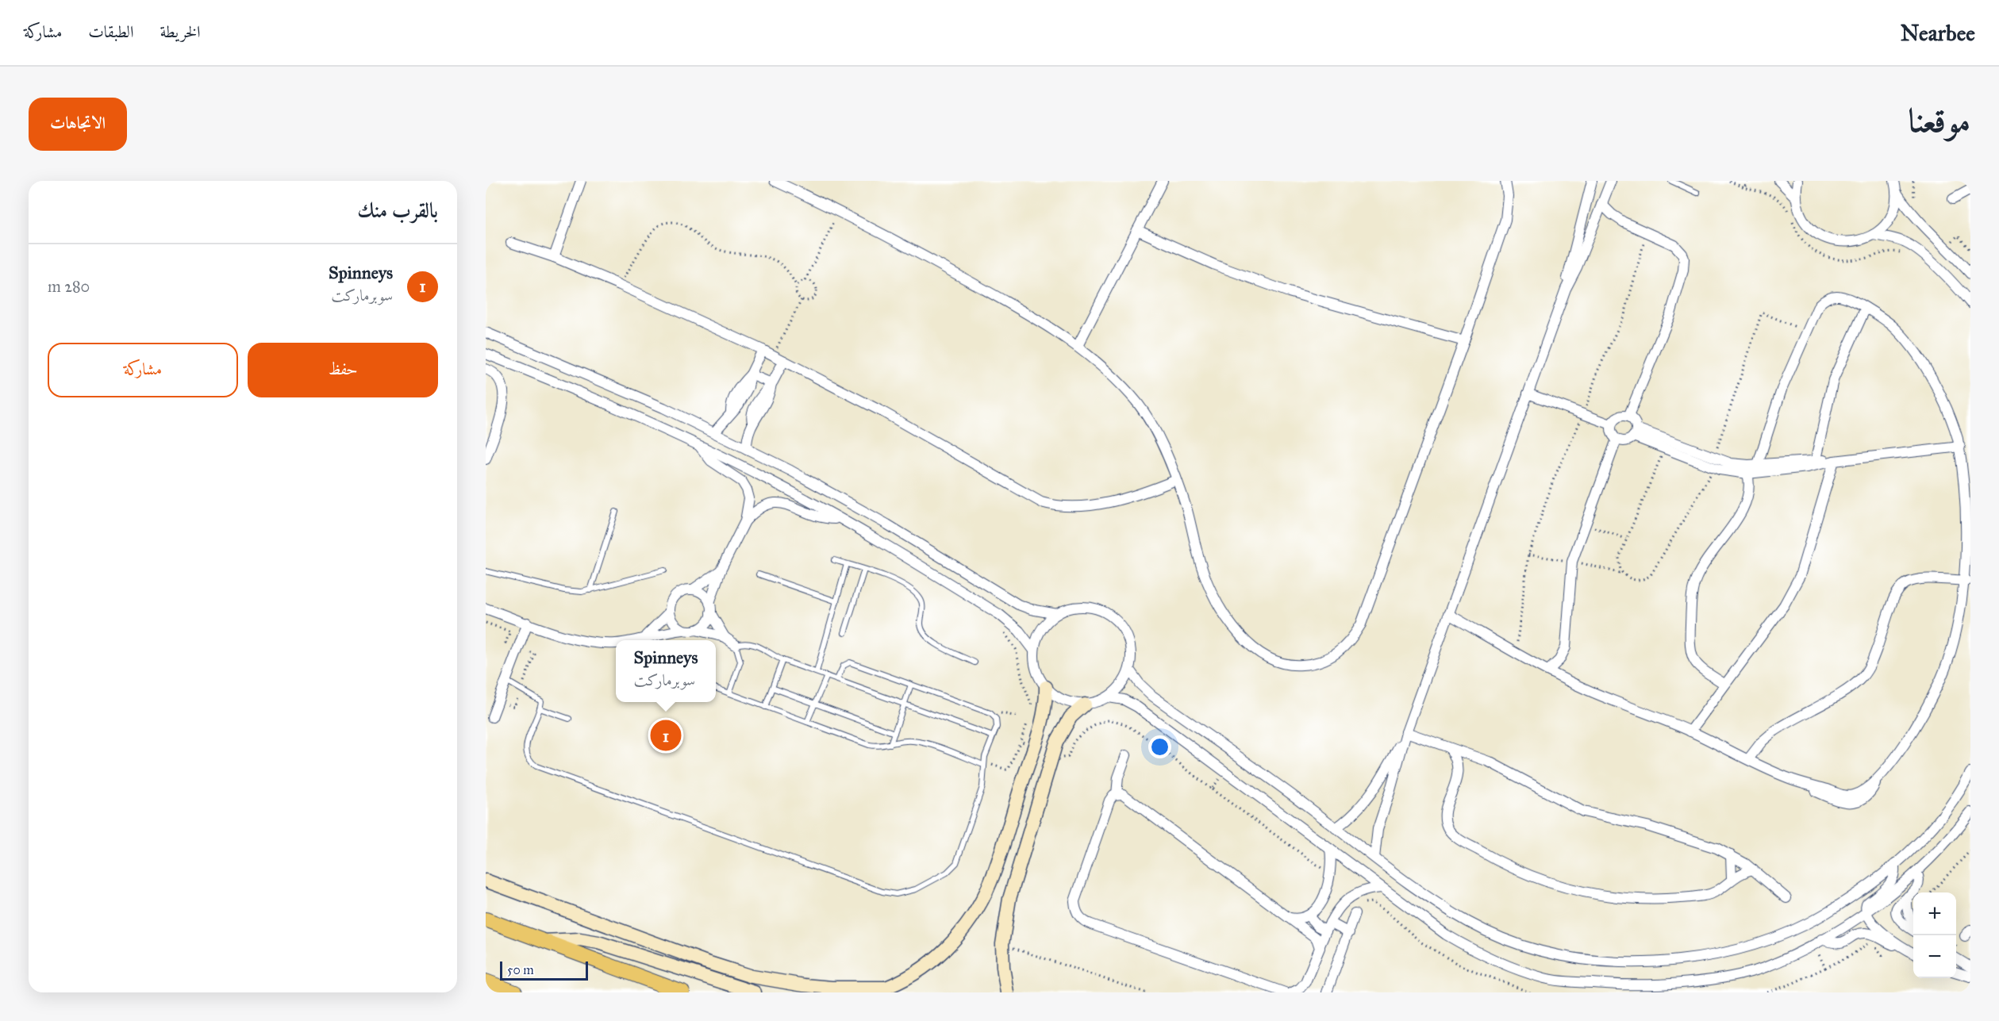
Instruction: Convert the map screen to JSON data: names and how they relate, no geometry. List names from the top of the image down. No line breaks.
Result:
{"scale_bar":"50 m","page":{"header":"Nearbee","nav":["الخريطة","الطبقات","مشاركة"],"title":"موقعنا","buttons":["الاتجاهات",["حفظ","مشاركة"]],"heading":"بالقرب منك","list":[{"mark":"1","name":"Spinneys","note":"سوبرماركت","value":"280 m"}],"popup":["Spinneys","سوبرماركت"],"pins":"1","map_buttons":["+","−"],"scale":"50 m"}}
